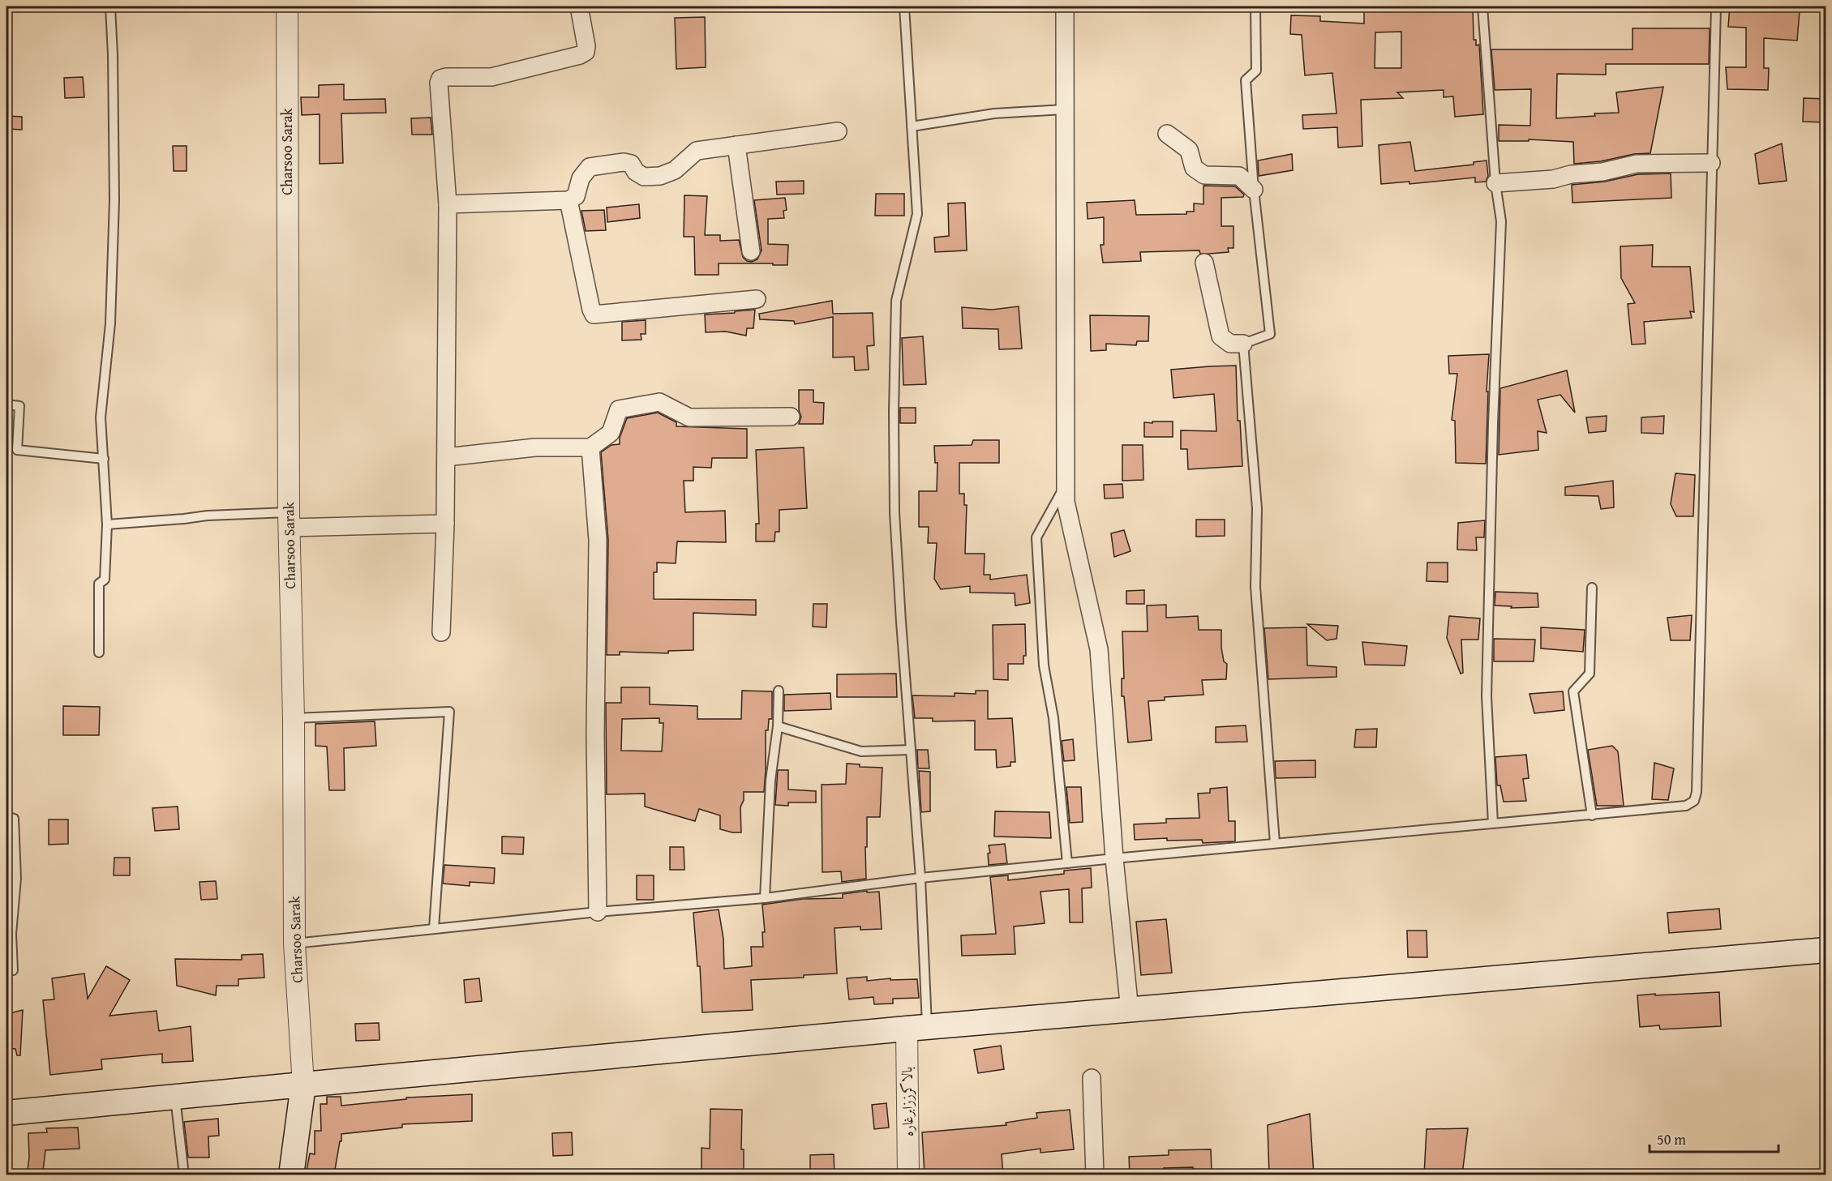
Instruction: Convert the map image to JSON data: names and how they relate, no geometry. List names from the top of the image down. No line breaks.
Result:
{"streets":{"street":["Charsoo Sarak","بالاکرززابرغاره"]},"scale_bar":"50 m"}
